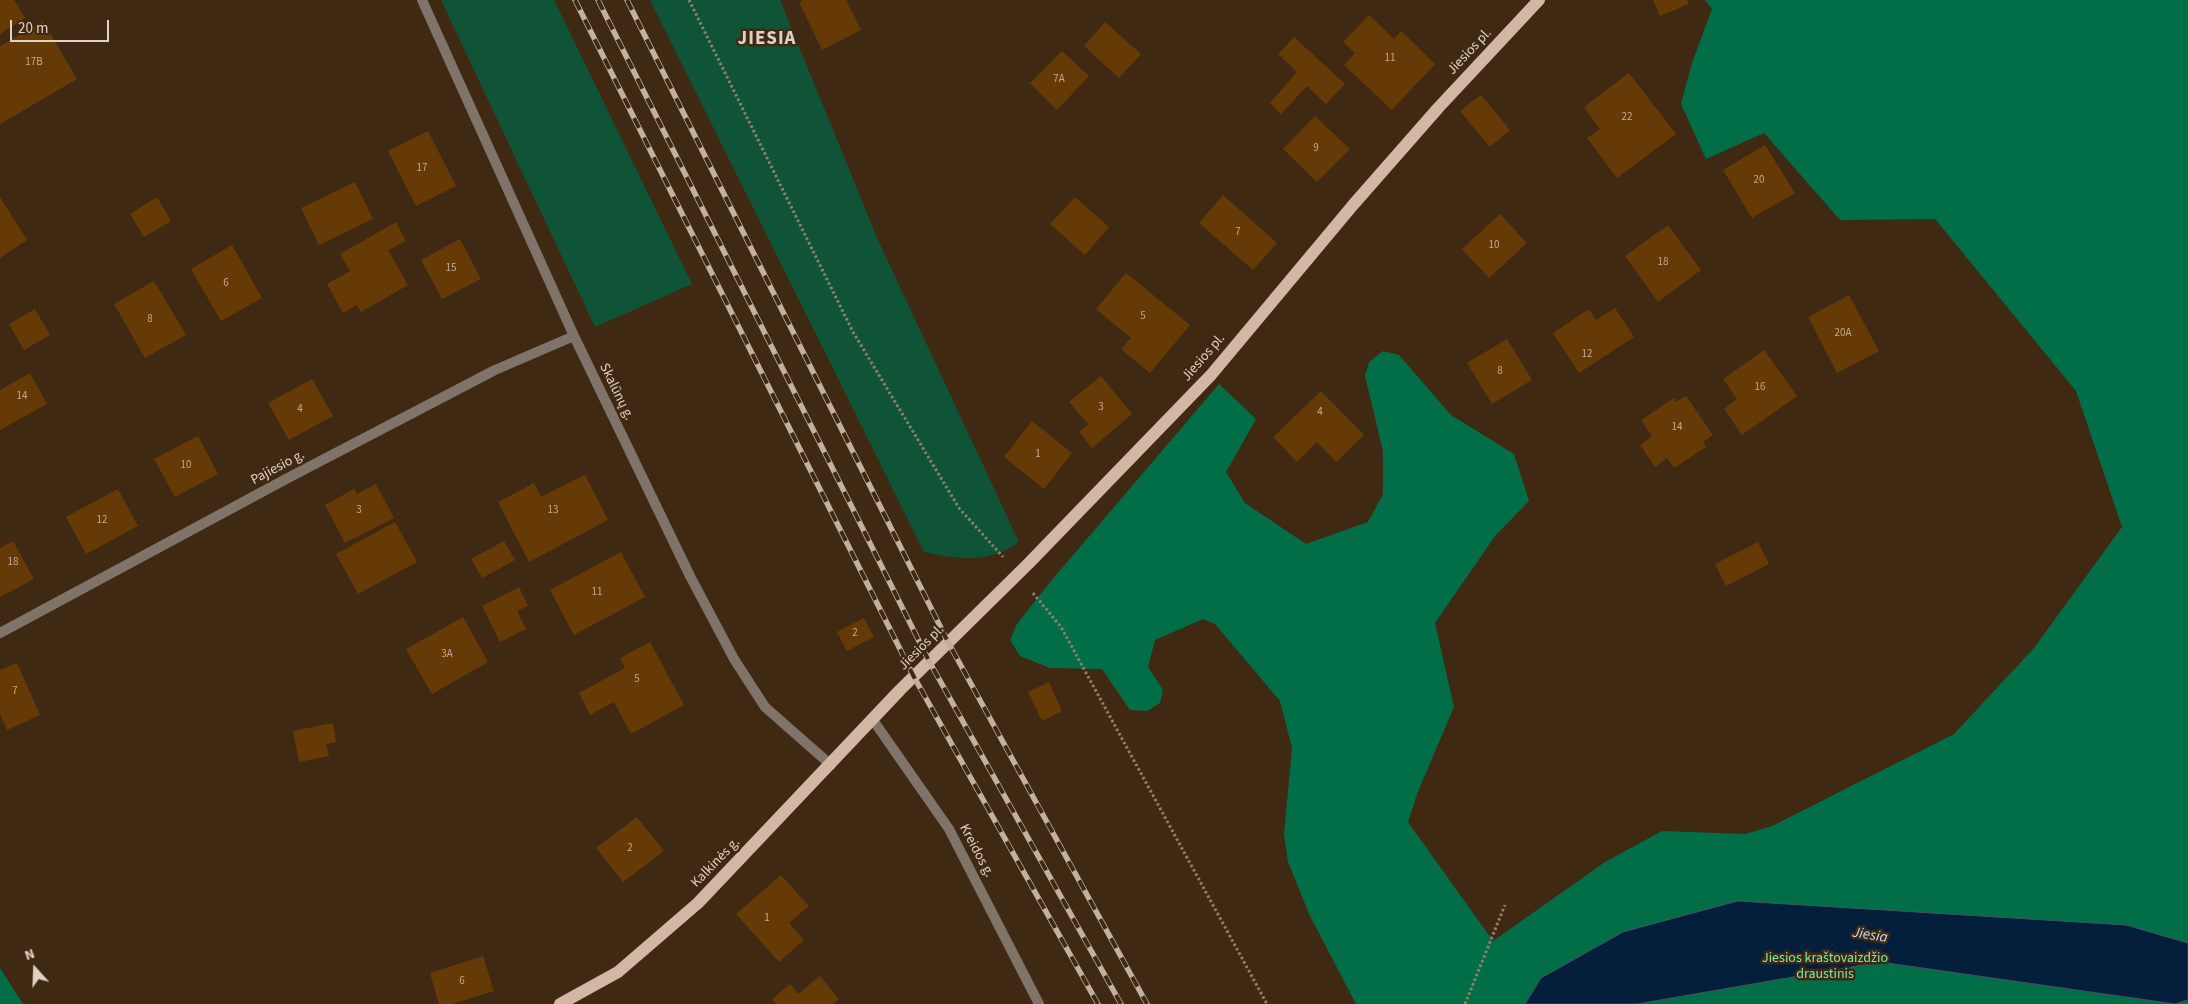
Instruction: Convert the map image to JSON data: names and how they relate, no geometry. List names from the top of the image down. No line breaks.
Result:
{"streets":{"main road":["Jiesios pl.","Kalkinės g."],"street":["Skalūnų g.","Pajiesio g.","Kreidos g."]},"crossings":[["Jiesios pl.","Kreidos g."],["Jiesios pl.","Kalkinės g."],["Skalūnų g.","Pajiesio g."],["Skalūnų g.","Kalkinės g."],["Kreidos g.","Kalkinės g."]],"districts":["JIESIA"],"water":["Jiesia"],"parks":["Jiesios kraštovaizdžio draustinis"],"house_numbers":["11","17B","7A","22","9","17","20","7","10","18","15","6","5","8","20A","12","8","16","14","3","4","4","14","1","10","3","13","12","18","11","2","3A","5","7","2","1","6"],"scale_bar":"20 m","north":"top"}
